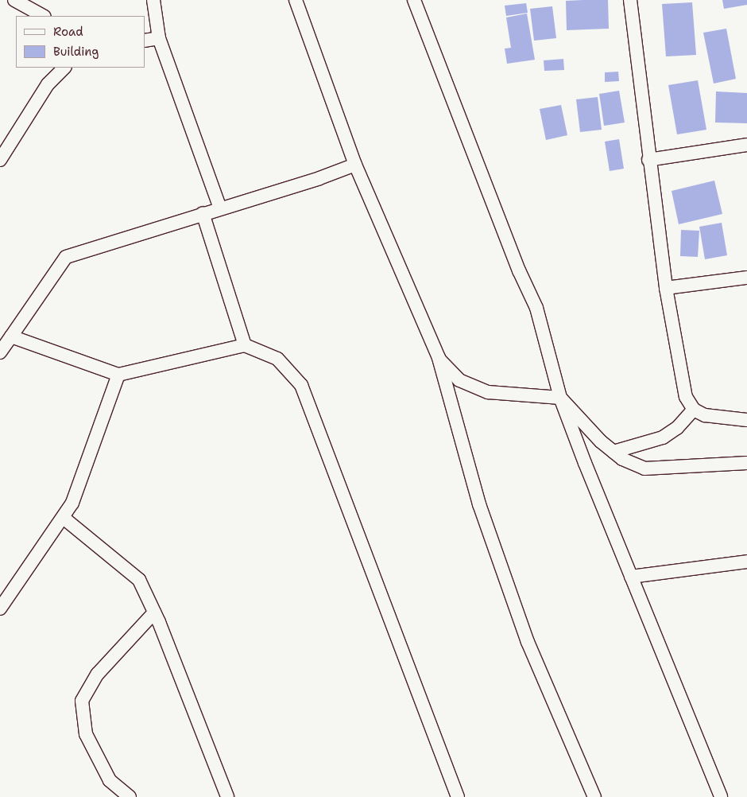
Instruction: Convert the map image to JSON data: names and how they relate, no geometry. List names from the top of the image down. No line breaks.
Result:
{"legend":["Road","Building"]}
